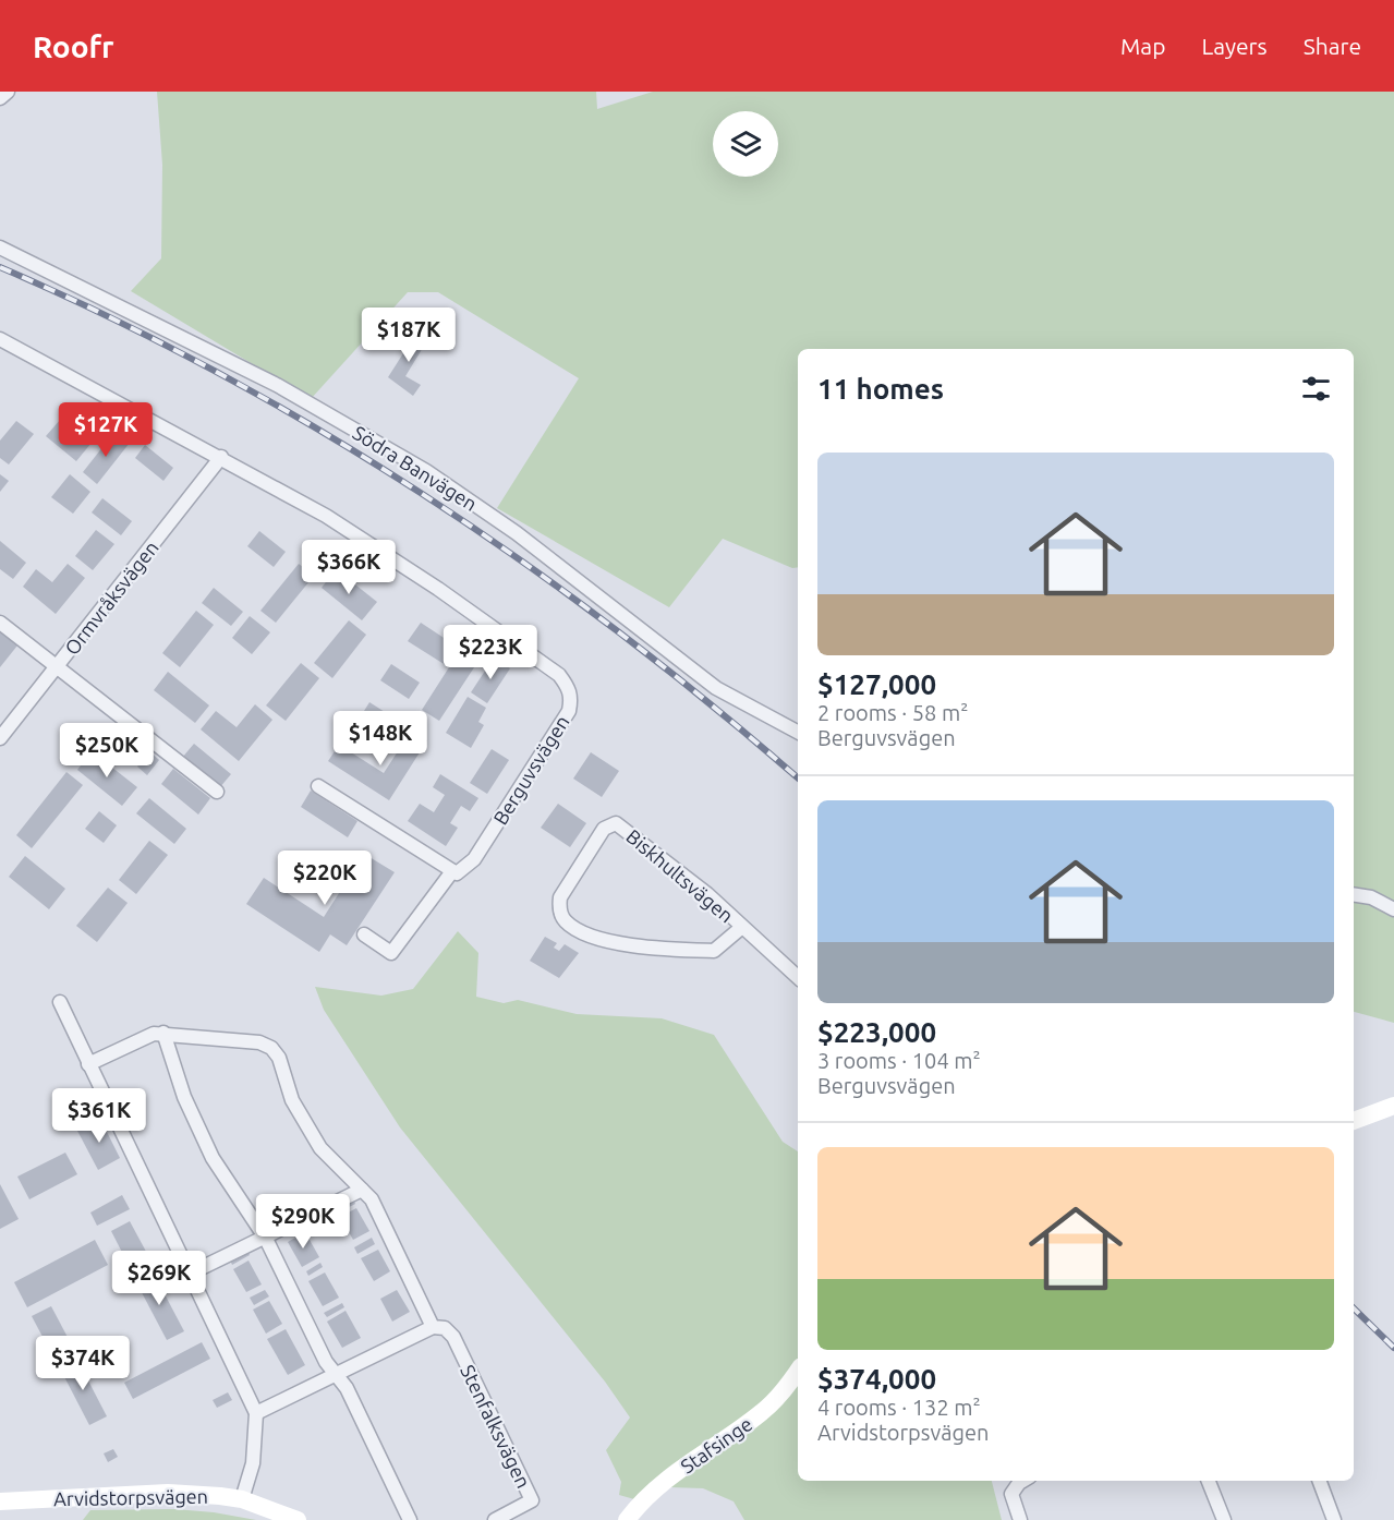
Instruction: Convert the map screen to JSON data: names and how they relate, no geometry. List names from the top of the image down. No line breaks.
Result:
{"streets":{"street":["Södra Banvägen","Ormvråksvägen","Berguvsvägen","Biskhultsvägen","Stenfalksvägen","Stafsinge","Arvidstorpsvägen"]},"crossings":[["Ormvråksvägen","Berguvsvägen"]],"page":{"header":"Roofr","nav":["Map","Layers","Share"],"price":["$187K","$127K","$366K","$223K","$148K","$250K","$220K","$361K","$290K","$269K","$374K"],"heading":"11 homes","list":[{"name":"$127,000","note":"2 rooms · 58 m² · Berguvsvägen"},{"name":"$223,000","note":"3 rooms · 104 m² · Berguvsvägen"},{"name":"$374,000","note":"4 rooms · 132 m² · Arvidstorpsvägen"}]}}
